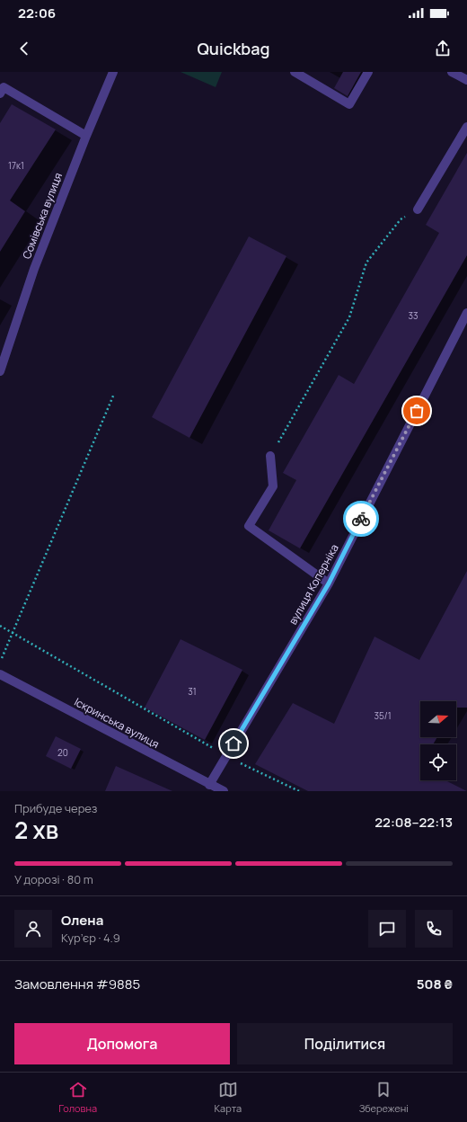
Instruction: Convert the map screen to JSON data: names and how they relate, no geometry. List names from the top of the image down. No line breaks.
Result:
{"streets":{"street":["Сомівська вулиця","вулиця Коперніка","Іскринська вулиця"]},"crossings":[["вулиця Коперніка","Іскринська вулиця"]],"house_numbers":["17к1","33","31","35/1","20"],"north":"right","page":{"status":"22:06","header":"Quickbag","heading":["2 хв","Прибуде через","22:08–22:13"],"panel":["Олена","Кур’єр · 4.9","Замовлення #9885","508 ₴"],"bar":"У дорозі · 80 m","buttons":["Допомога","Поділитися"],"tabs":["Головна","Карта","Збережені"]}}
